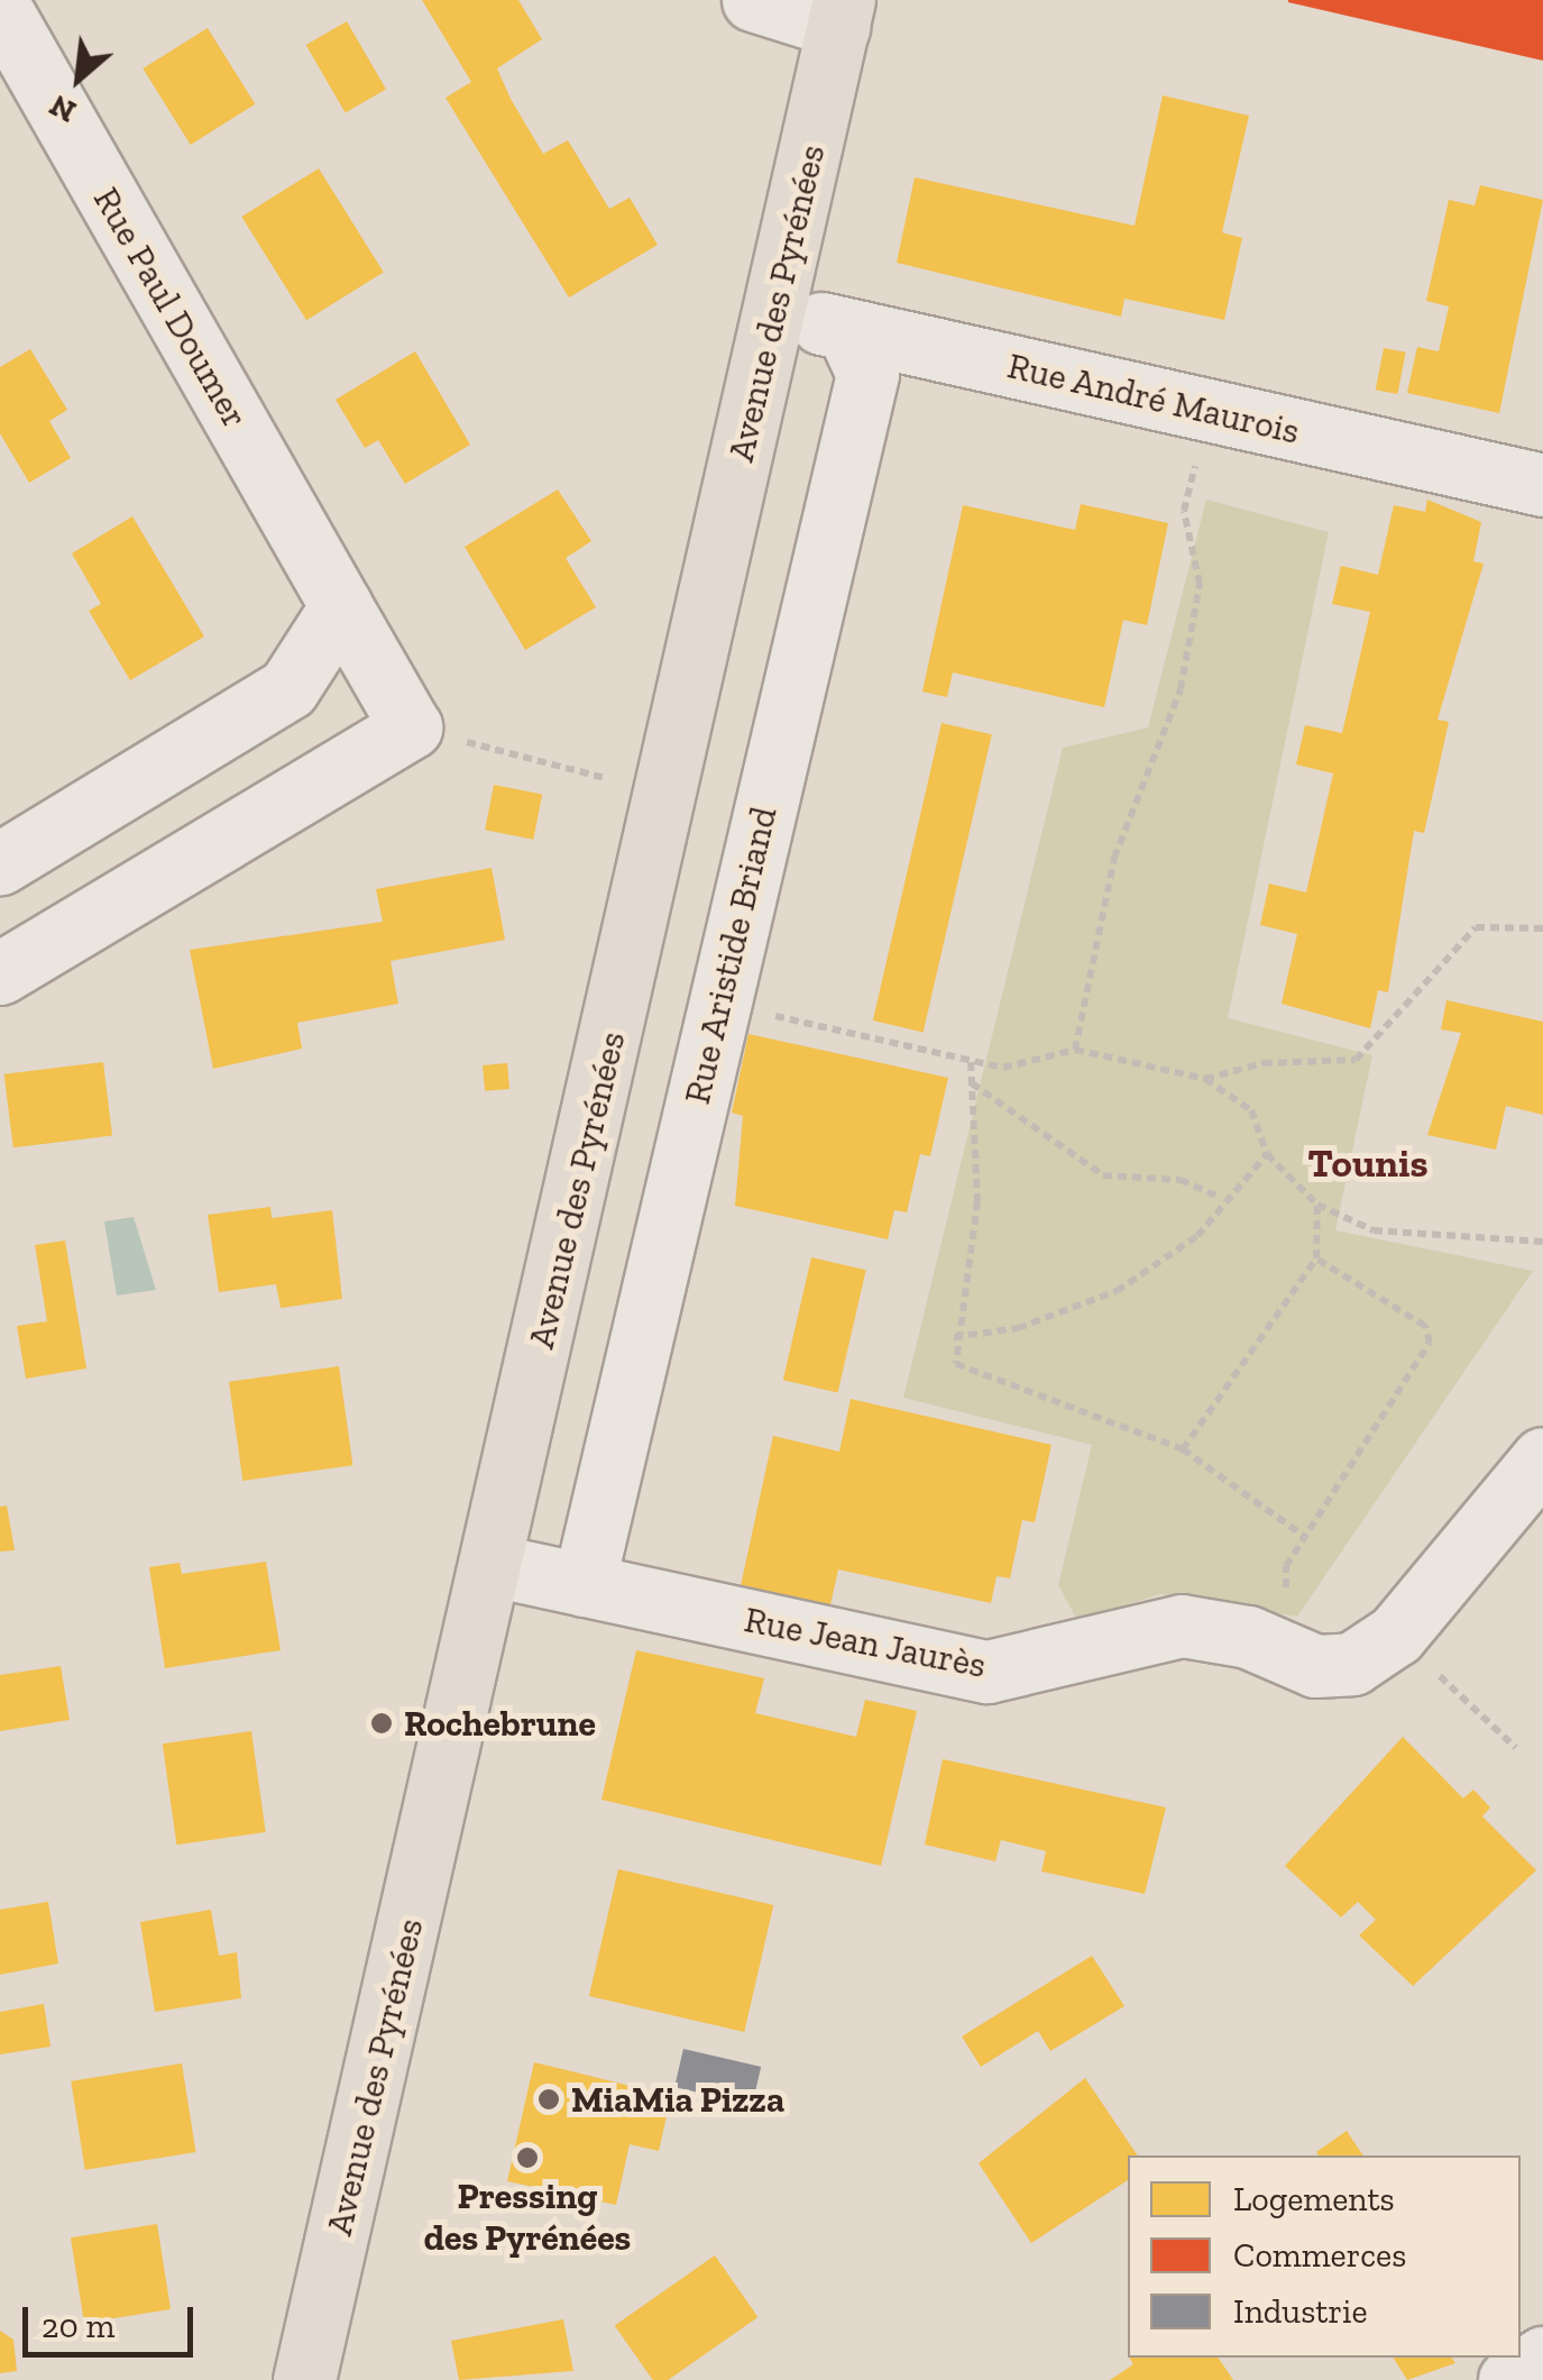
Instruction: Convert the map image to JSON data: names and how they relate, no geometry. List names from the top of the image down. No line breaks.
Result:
{"streets":{"main road":["Avenue des Pyrénées"],"street":["Rue Paul Doumer","Rue André Maurois","Rue Aristide Briand","Rue Jean Jaurès"]},"crossings":[["Avenue des Pyrénées","Rue André Maurois"],["Avenue des Pyrénées","Rue Jean Jaurès"],["Rue André Maurois","Rue Aristide Briand"],["Rue Aristide Briand","Rue Jean Jaurès"]],"districts":["Tounis"],"places":["Rochebrune","MiaMia Pizza","Pressing des Pyrénées"],"legend":["Logements","Commerces","Industrie"],"scale_bar":"20 m","north":"bottom left"}
